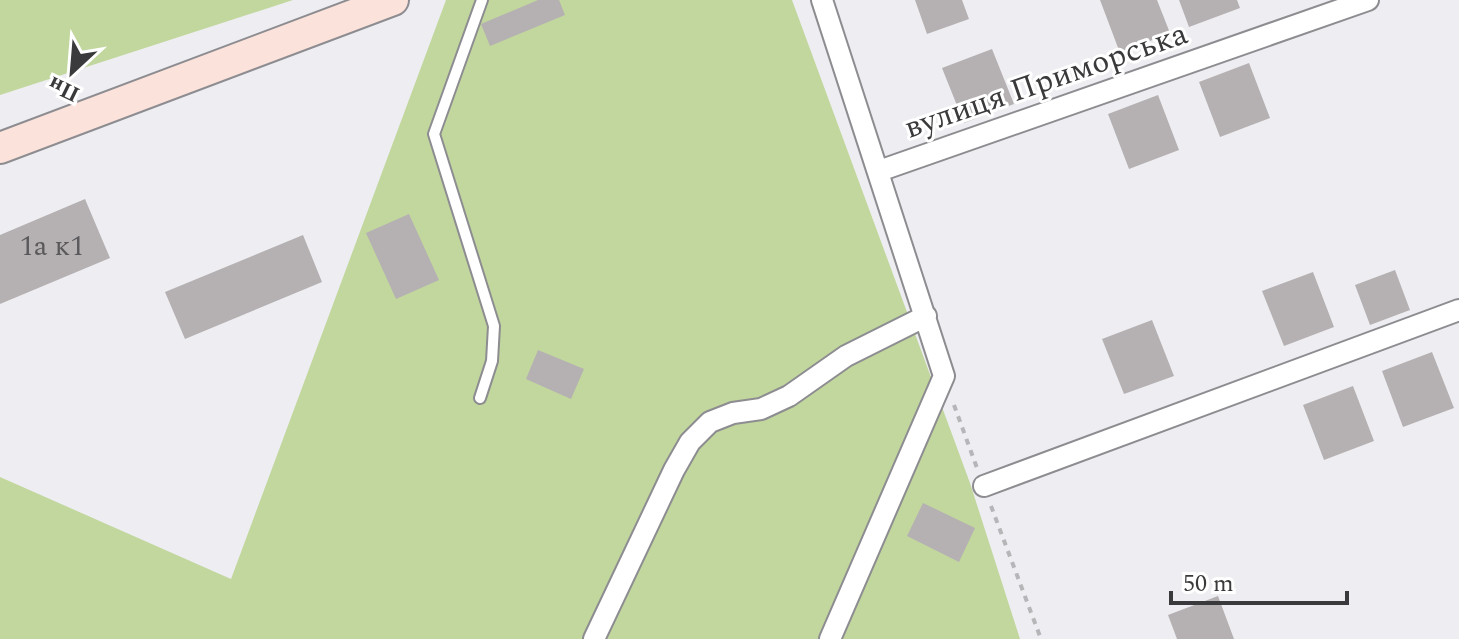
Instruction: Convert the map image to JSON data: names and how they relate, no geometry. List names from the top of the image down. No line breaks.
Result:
{"streets":{"street":["вулиця Приморська"]},"house_numbers":["1а к1"],"scale_bar":"50 m","north":"bottom left"}
